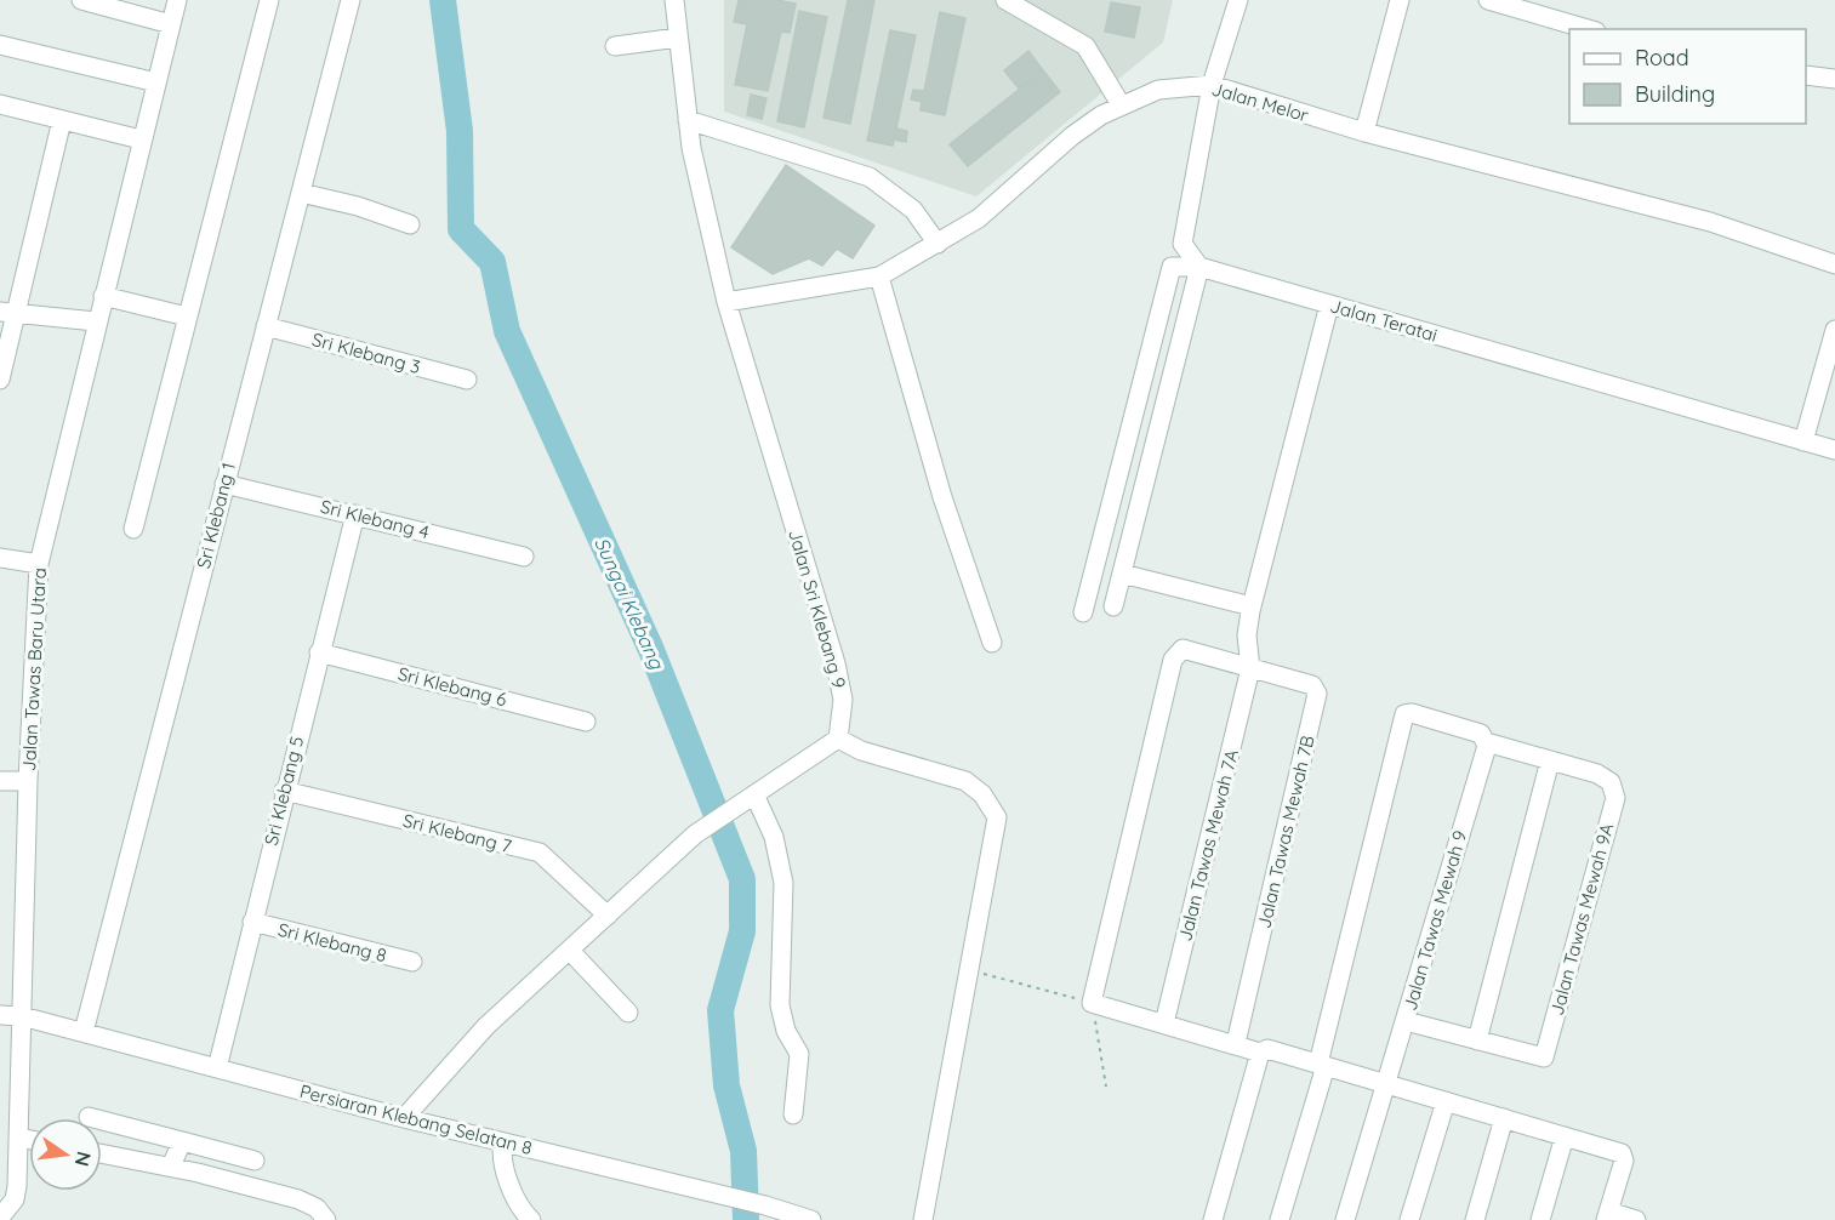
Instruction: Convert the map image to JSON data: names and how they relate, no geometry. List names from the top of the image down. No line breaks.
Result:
{"streets":{"street":["Jalan Melor","Jalan Teratai","Sri Klebang 3","Sri Klebang 1","Sri Klebang 4","Jalan Sri Klebang 9","Jalan Tawas Baru Utara","Sri Klebang 6","Sri Klebang 5","Jalan Tawas Mewah 7B","Sri Klebang 7","Jalan Tawas Mewah 7A","Jalan Tawas Mewah 9A","Jalan Tawas Mewah 9","Sri Klebang 8","Persiaran Klebang Selatan 8"]},"crossings":[["Jalan Melor","Jalan Sri Klebang 9"],["Jalan Teratai","Jalan Tawas Mewah 7A"],["Sri Klebang 3","Sri Klebang 1"],["Sri Klebang 1","Sri Klebang 4"],["Sri Klebang 1","Persiaran Klebang Selatan 8"],["Sri Klebang 4","Sri Klebang 5"],["Jalan Tawas Baru Utara","Persiaran Klebang Selatan 8"],["Sri Klebang 6","Sri Klebang 5"],["Sri Klebang 5","Sri Klebang 7"],["Sri Klebang 5","Sri Klebang 8"],["Sri Klebang 5","Persiaran Klebang Selatan 8"],["Jalan Tawas Mewah 7B","Jalan Tawas Mewah 7A"]],"water":["Sungai Klebang"],"legend":["Road","Building"],"north":"right"}
